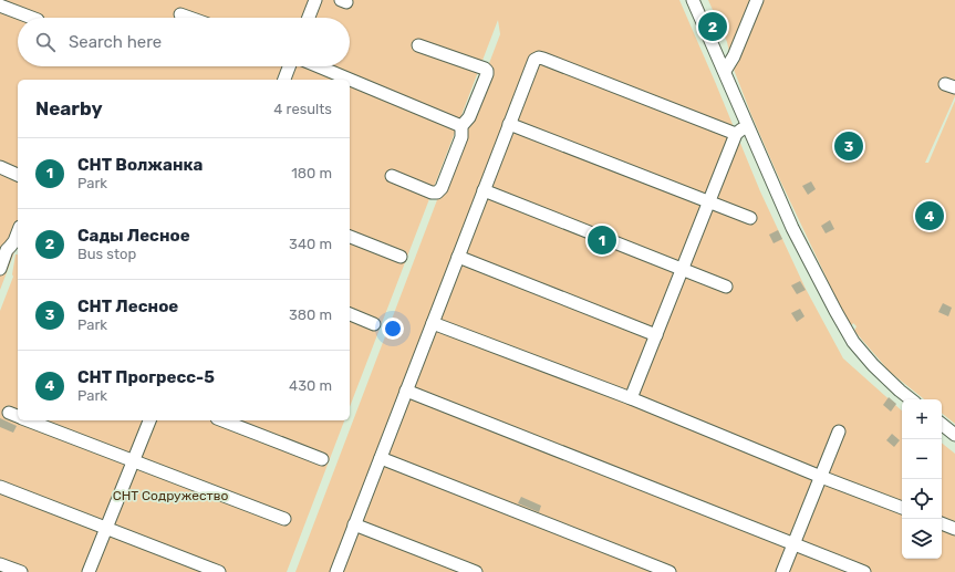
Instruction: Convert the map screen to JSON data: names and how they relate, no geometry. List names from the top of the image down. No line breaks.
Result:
{"parks":["СНТ Содружество"],"page":{"pins":["2","3","4","1"],"search":"Search here","heading":["Nearby","4 results"],"list":[{"mark":"1","name":"СНТ Волжанка","note":"Park","value":"180 m"},{"mark":"2","name":"Сады Лесное","note":"Bus stop","value":"340 m"},{"mark":"3","name":"СНТ Лесное","note":"Park","value":"380 m"},{"mark":"4","name":"СНТ Прогресс-5","note":"Park","value":"430 m"}],"map_buttons":["+","−"]}}
